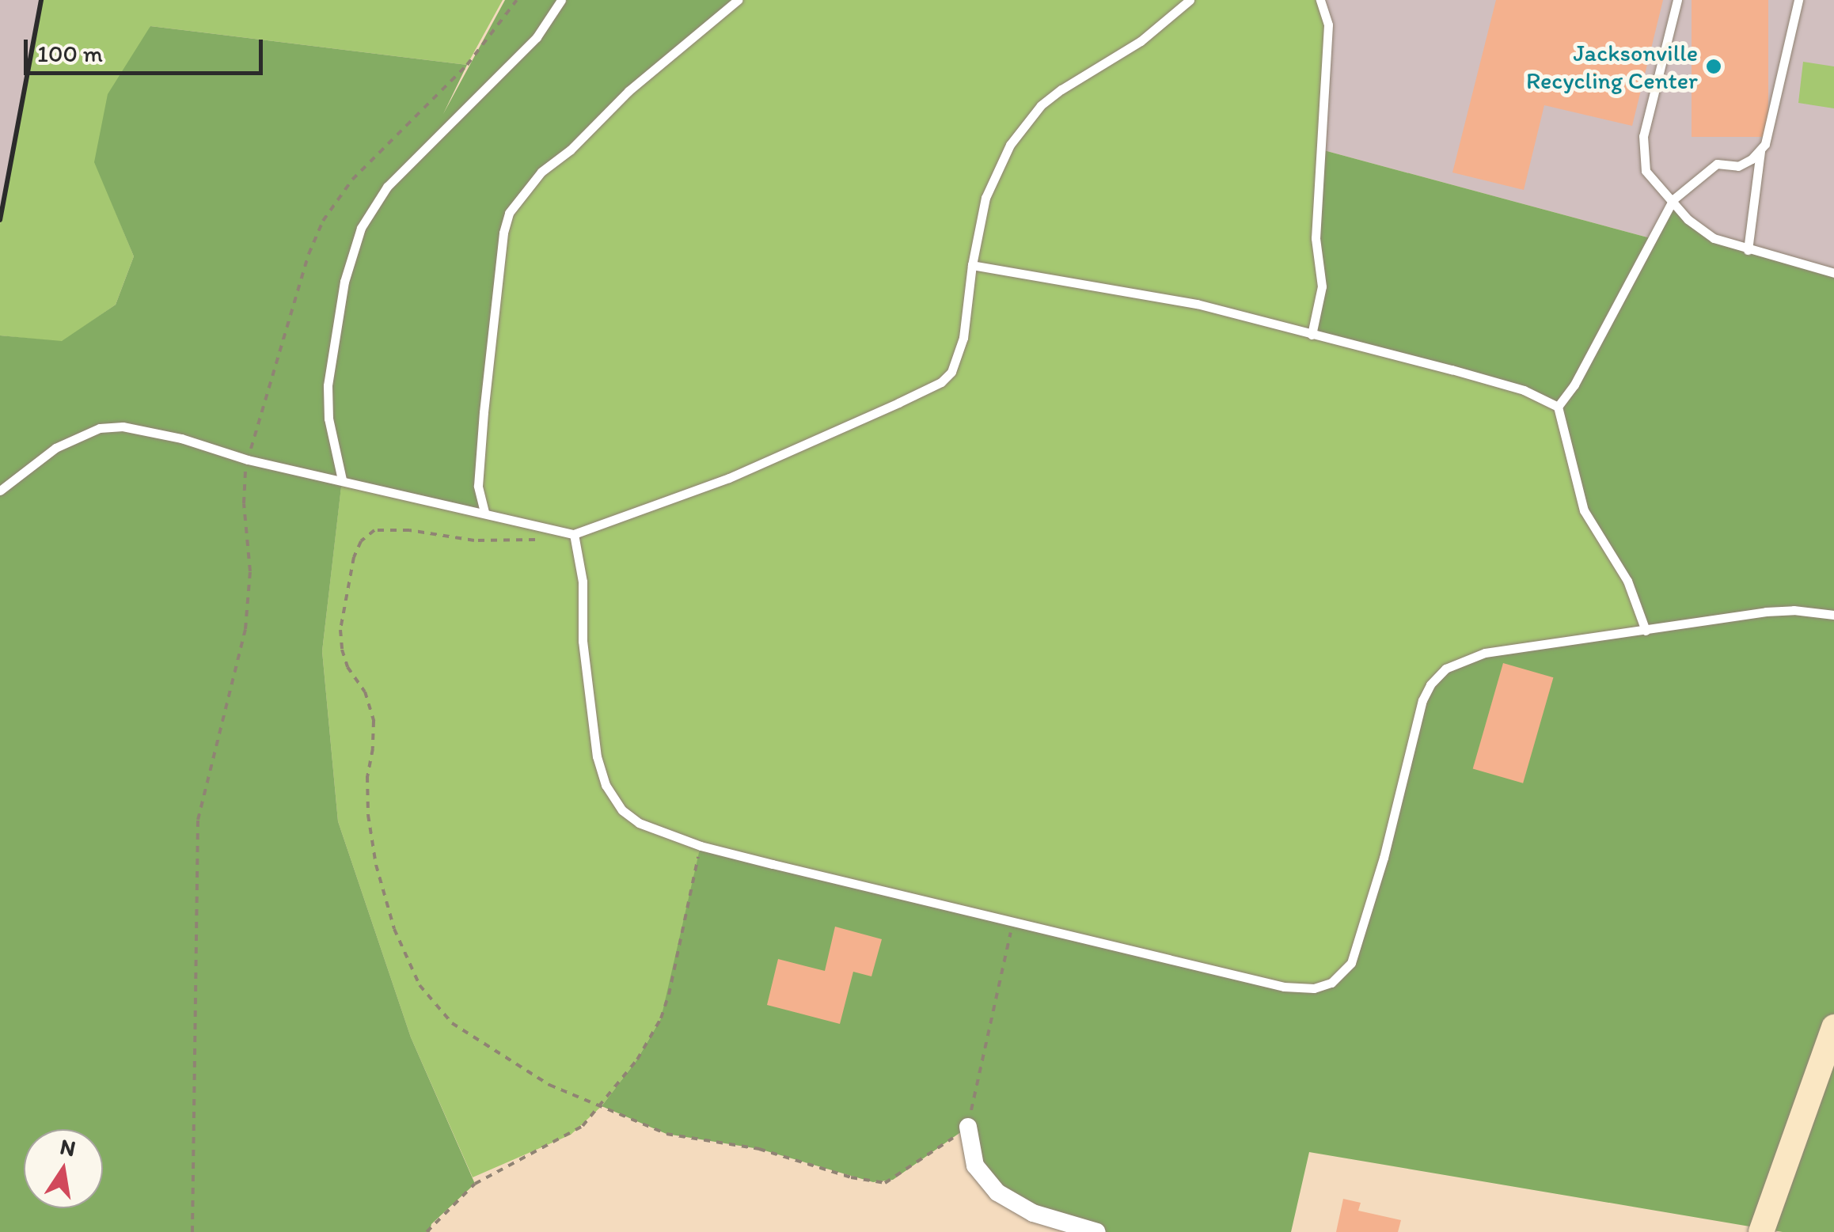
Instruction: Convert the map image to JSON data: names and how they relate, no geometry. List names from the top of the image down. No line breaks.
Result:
{"places":["Jacksonville Recycling Center"],"scale_bar":"100 m","north":"top"}
